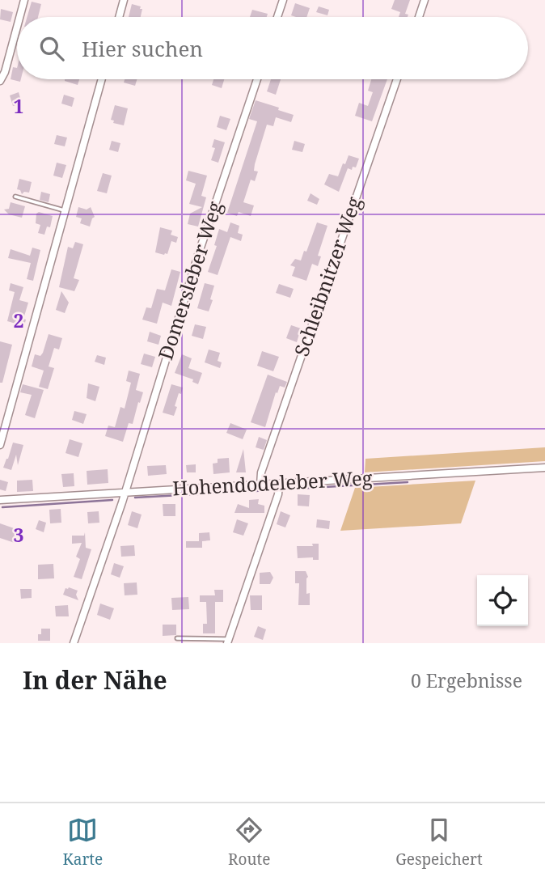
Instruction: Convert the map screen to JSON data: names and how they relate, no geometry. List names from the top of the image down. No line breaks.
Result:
{"streets":{"street":["Schleibnitzer Weg","Domersleber Weg","Hohendodeleber Weg"]},"crossings":[["Schleibnitzer Weg","Hohendodeleber Weg"],["Domersleber Weg","Hohendodeleber Weg"]],"page":{"search":"Hier suchen","heading":["In der Nähe","0 Ergebnisse"],"nav":["Karte","Route","Gespeichert"]},"grid":{"rows":["1","2","3"]}}
